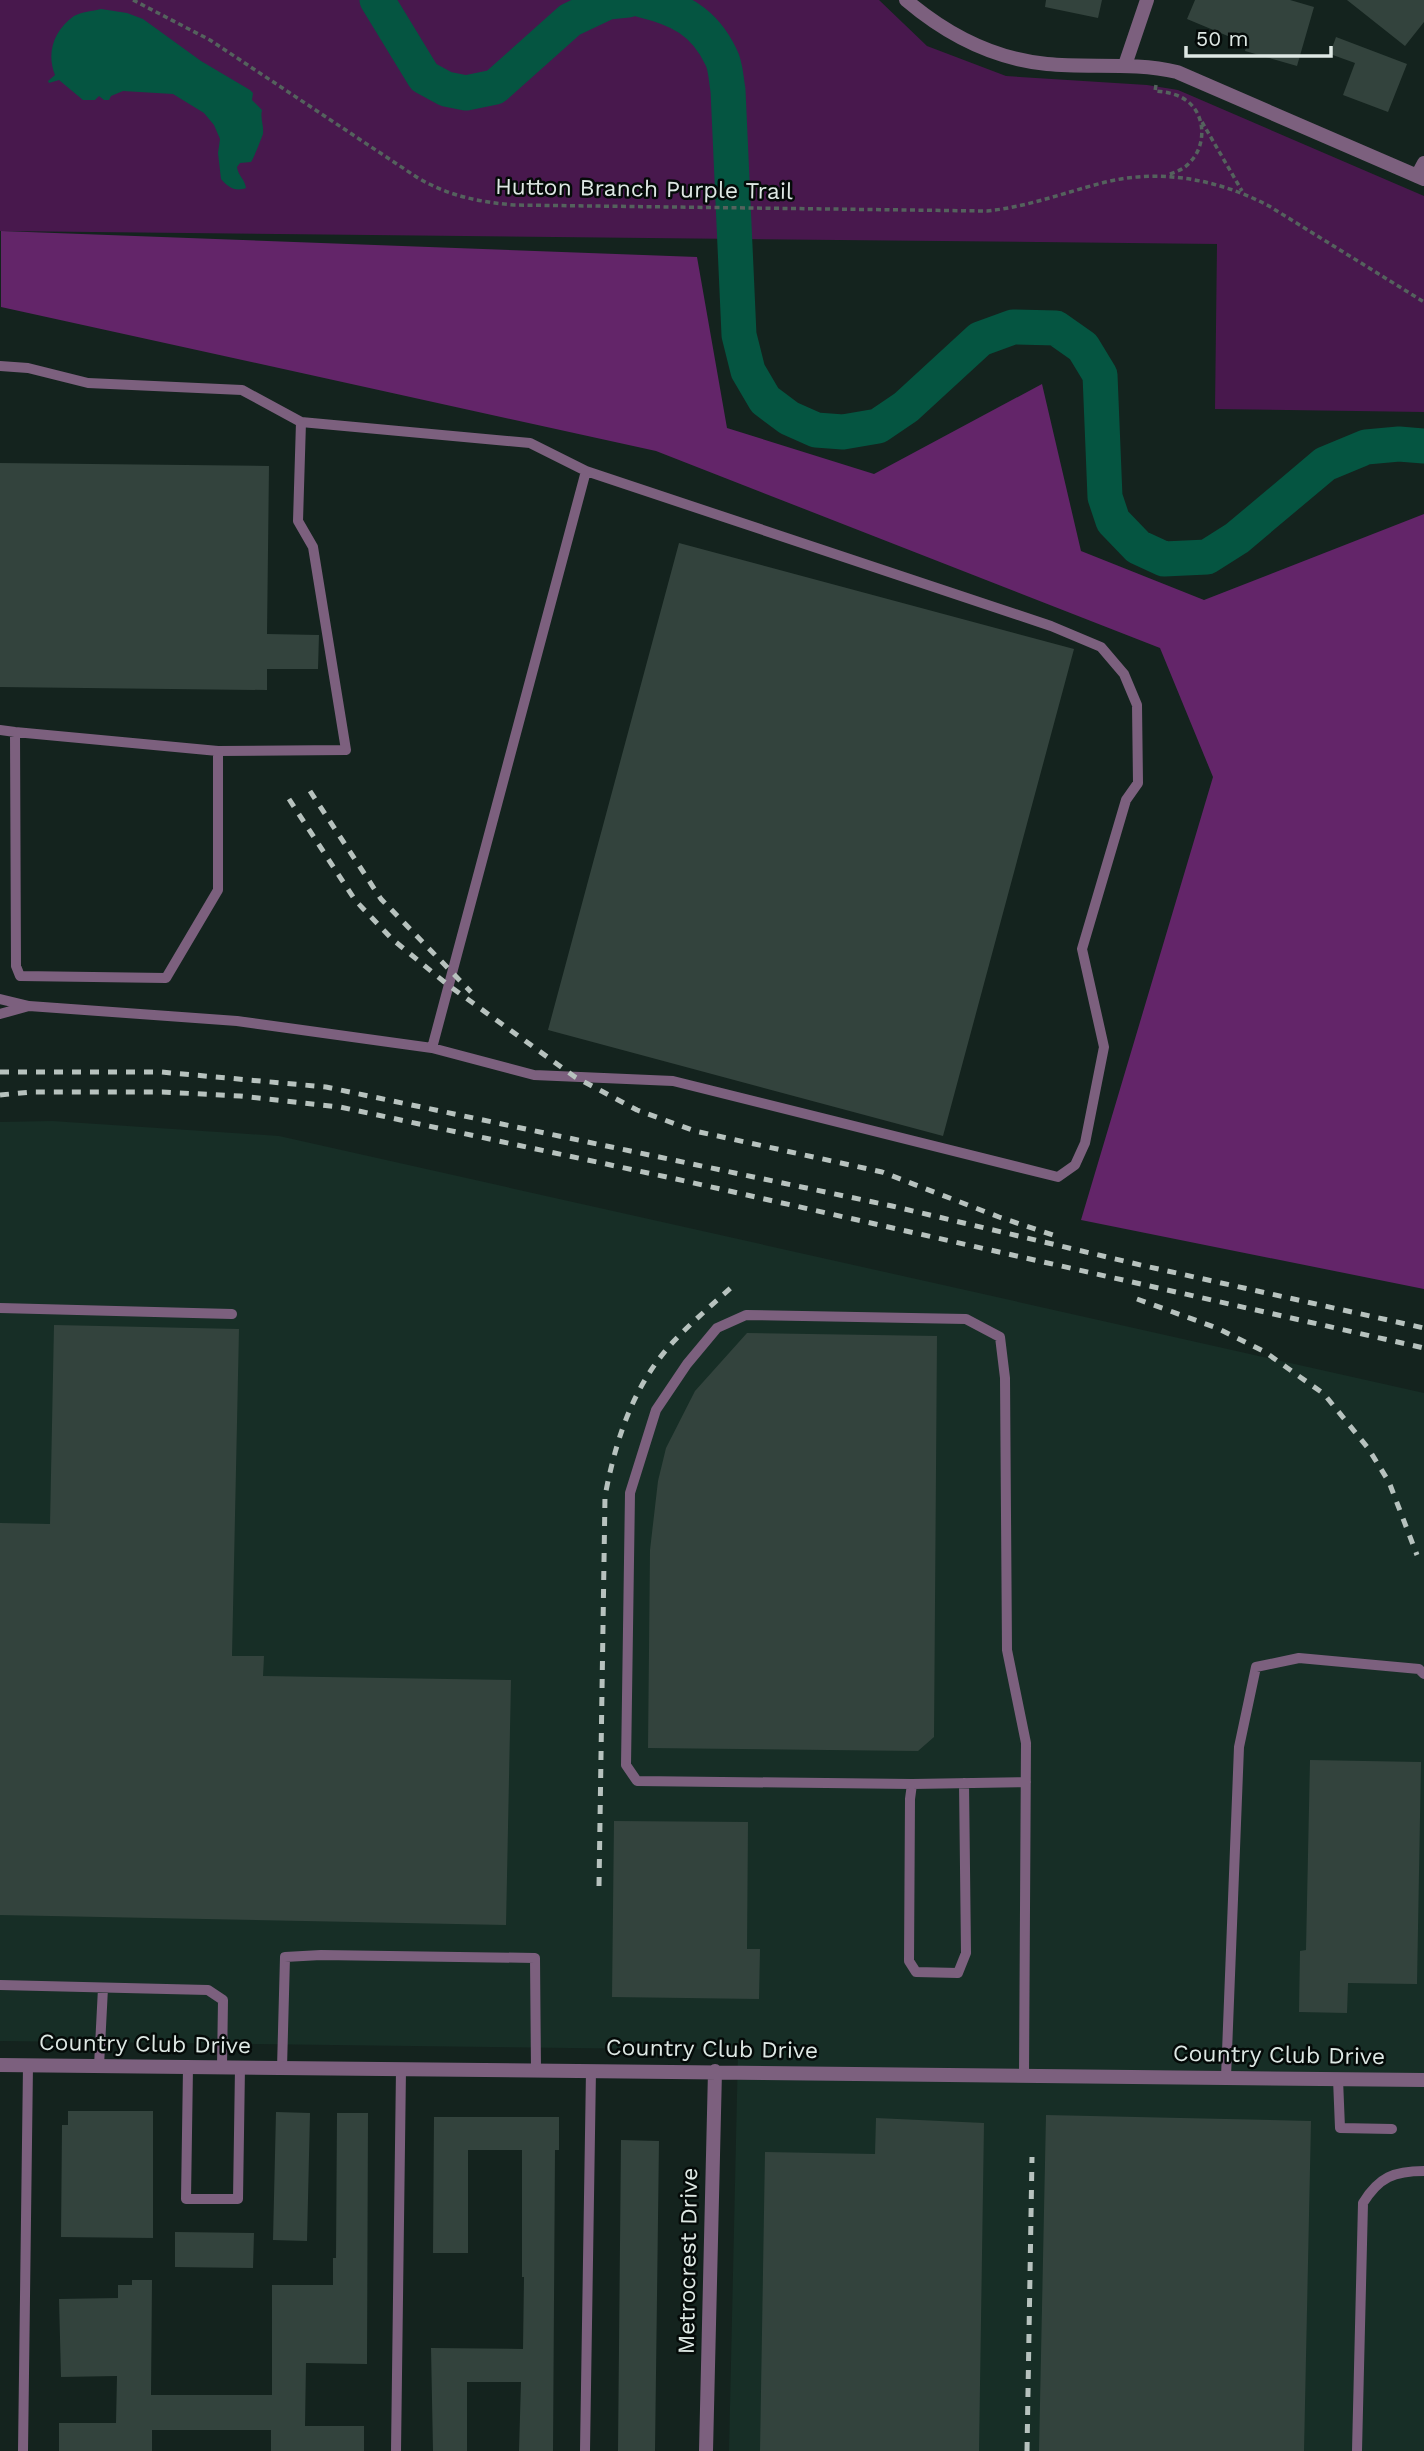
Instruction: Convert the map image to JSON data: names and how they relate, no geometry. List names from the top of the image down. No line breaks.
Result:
{"streets":{"street":["Country Club Drive","Metrocrest Drive"],"path":["Hutton Branch Purple Trail"]},"crossings":[["Country Club Drive","Metrocrest Drive"]],"scale_bar":"50 m"}
